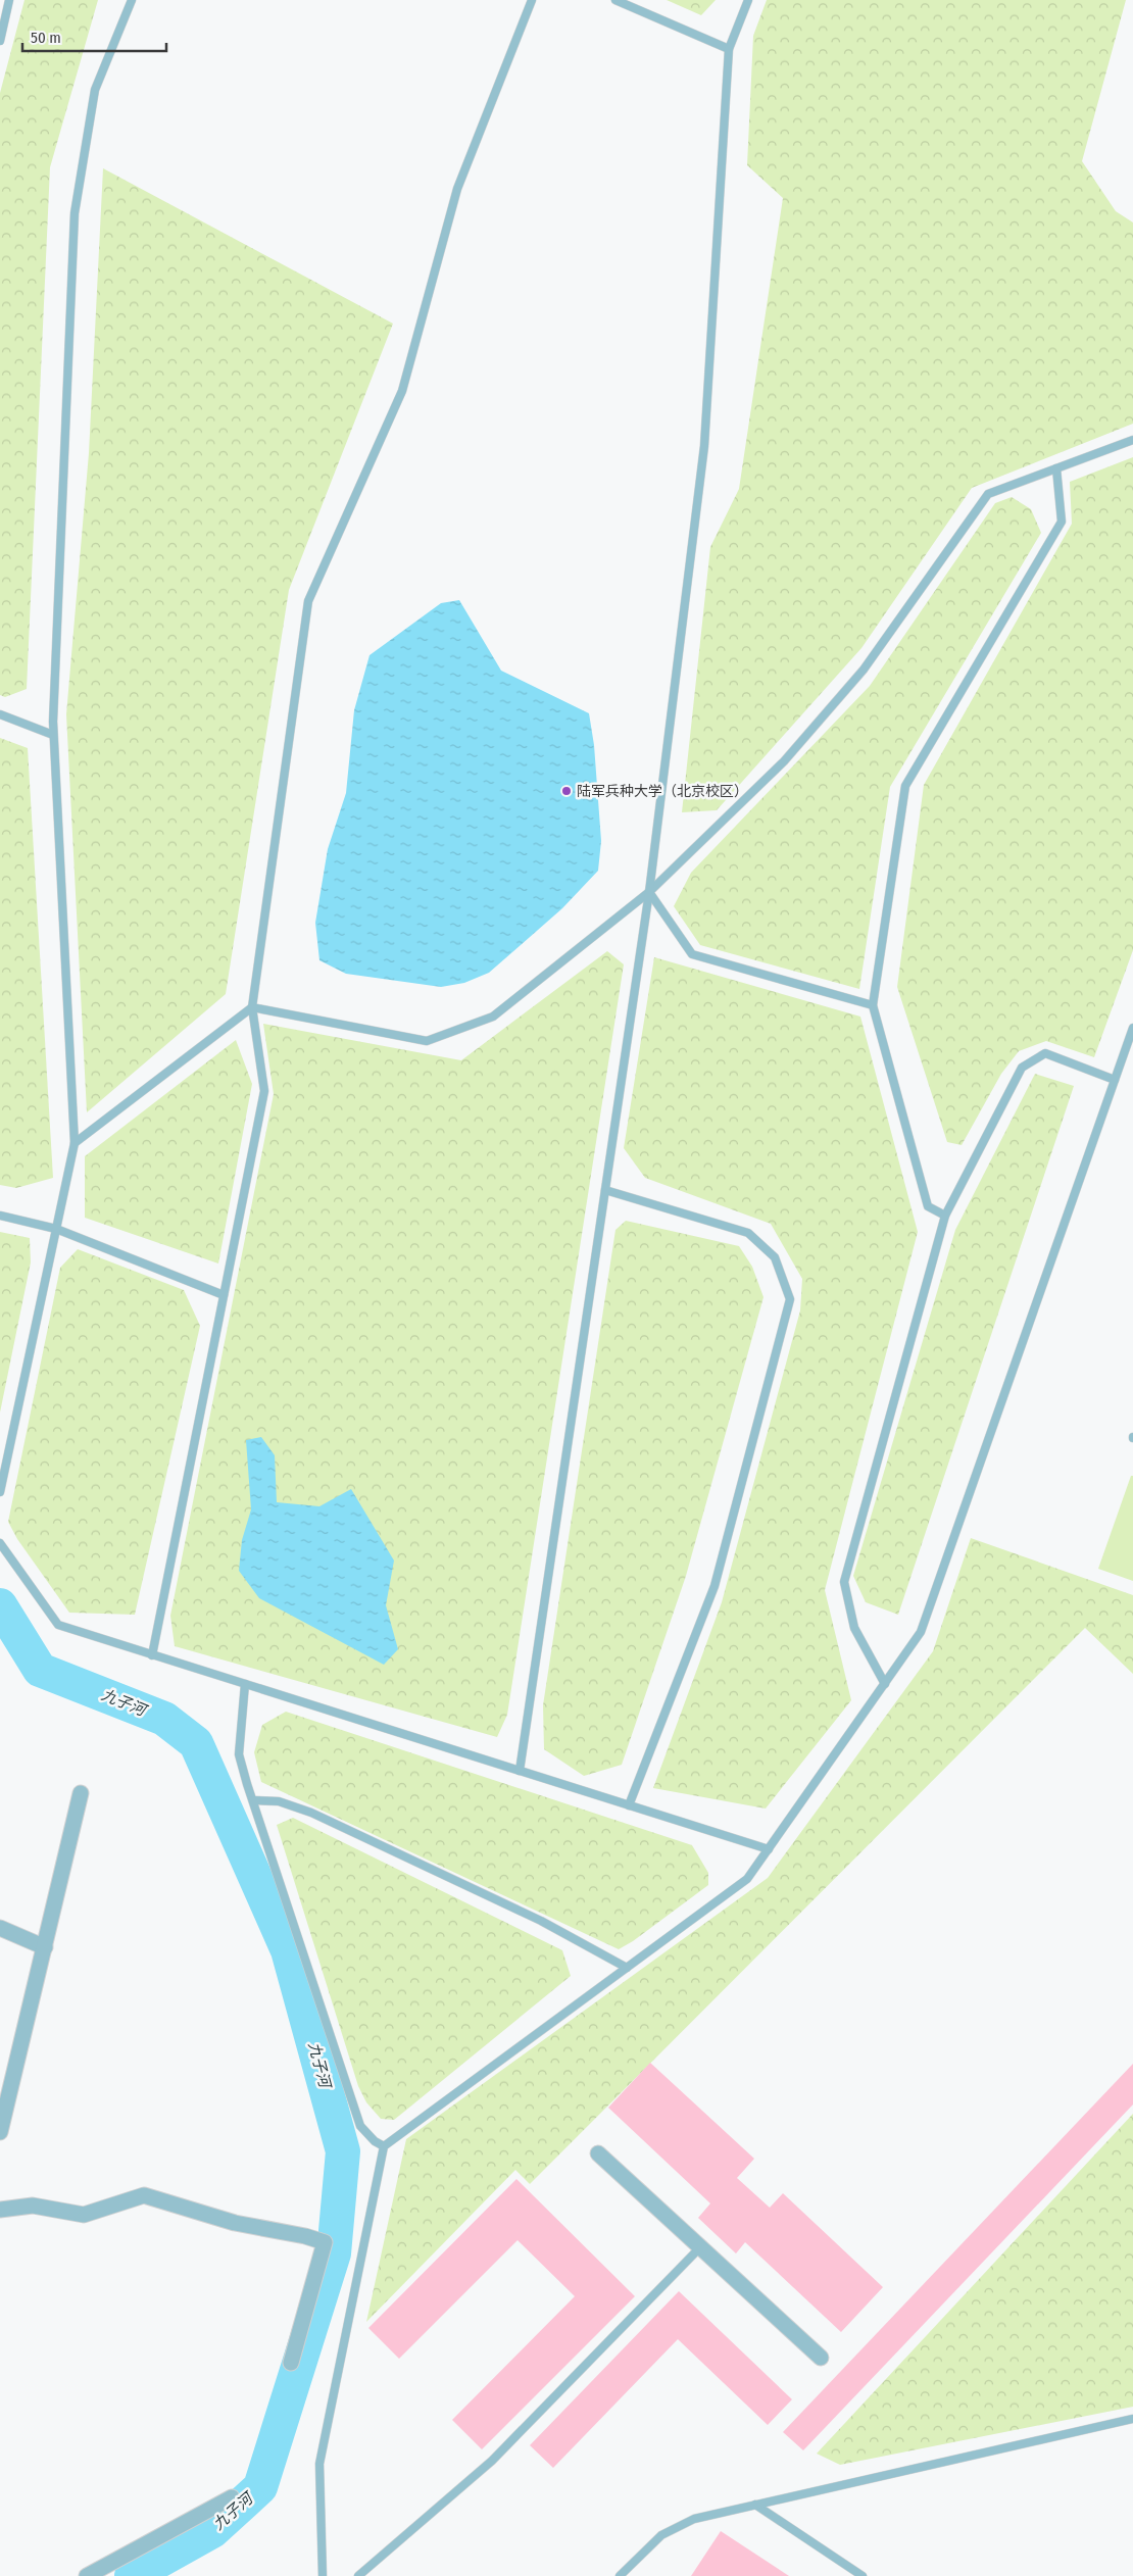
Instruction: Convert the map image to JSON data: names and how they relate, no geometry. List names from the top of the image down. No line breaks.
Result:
{"water":["九子河"],"places":["陆军兵种大学（北京校区）"],"scale_bar":"50 m"}
